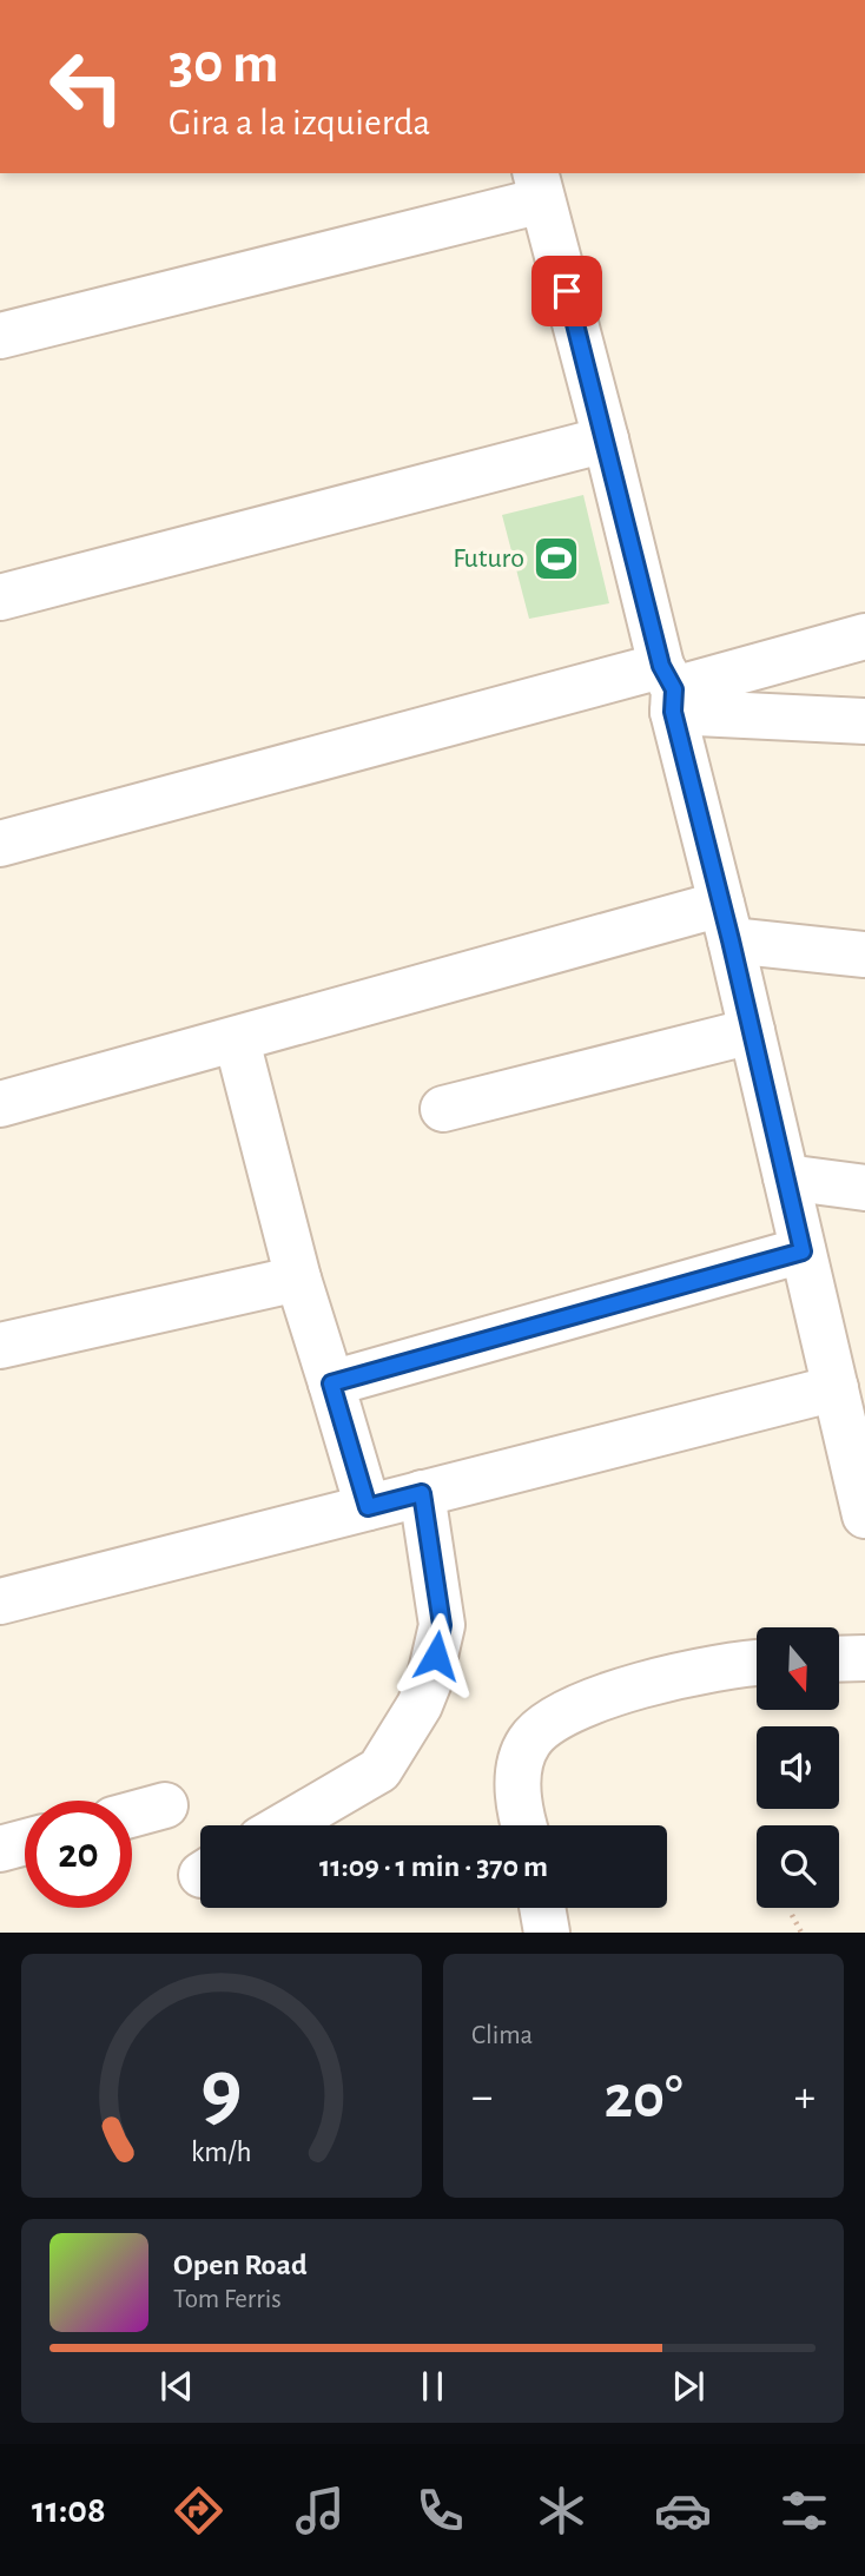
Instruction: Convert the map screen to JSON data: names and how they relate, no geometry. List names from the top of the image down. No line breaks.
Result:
{"places":{"sports":["Futuro"]},"north":"bottom","page":{"turn":["30 m","Gira a la izquierda"],"limit":"20","trip":"11:09 · 1 min · 370 m","tile":"Clima","heat":["−","20°","+"],"song":["Open Road","Tom Ferris"],"tabs":"11:08","gauge":["9","km/h"]}}
